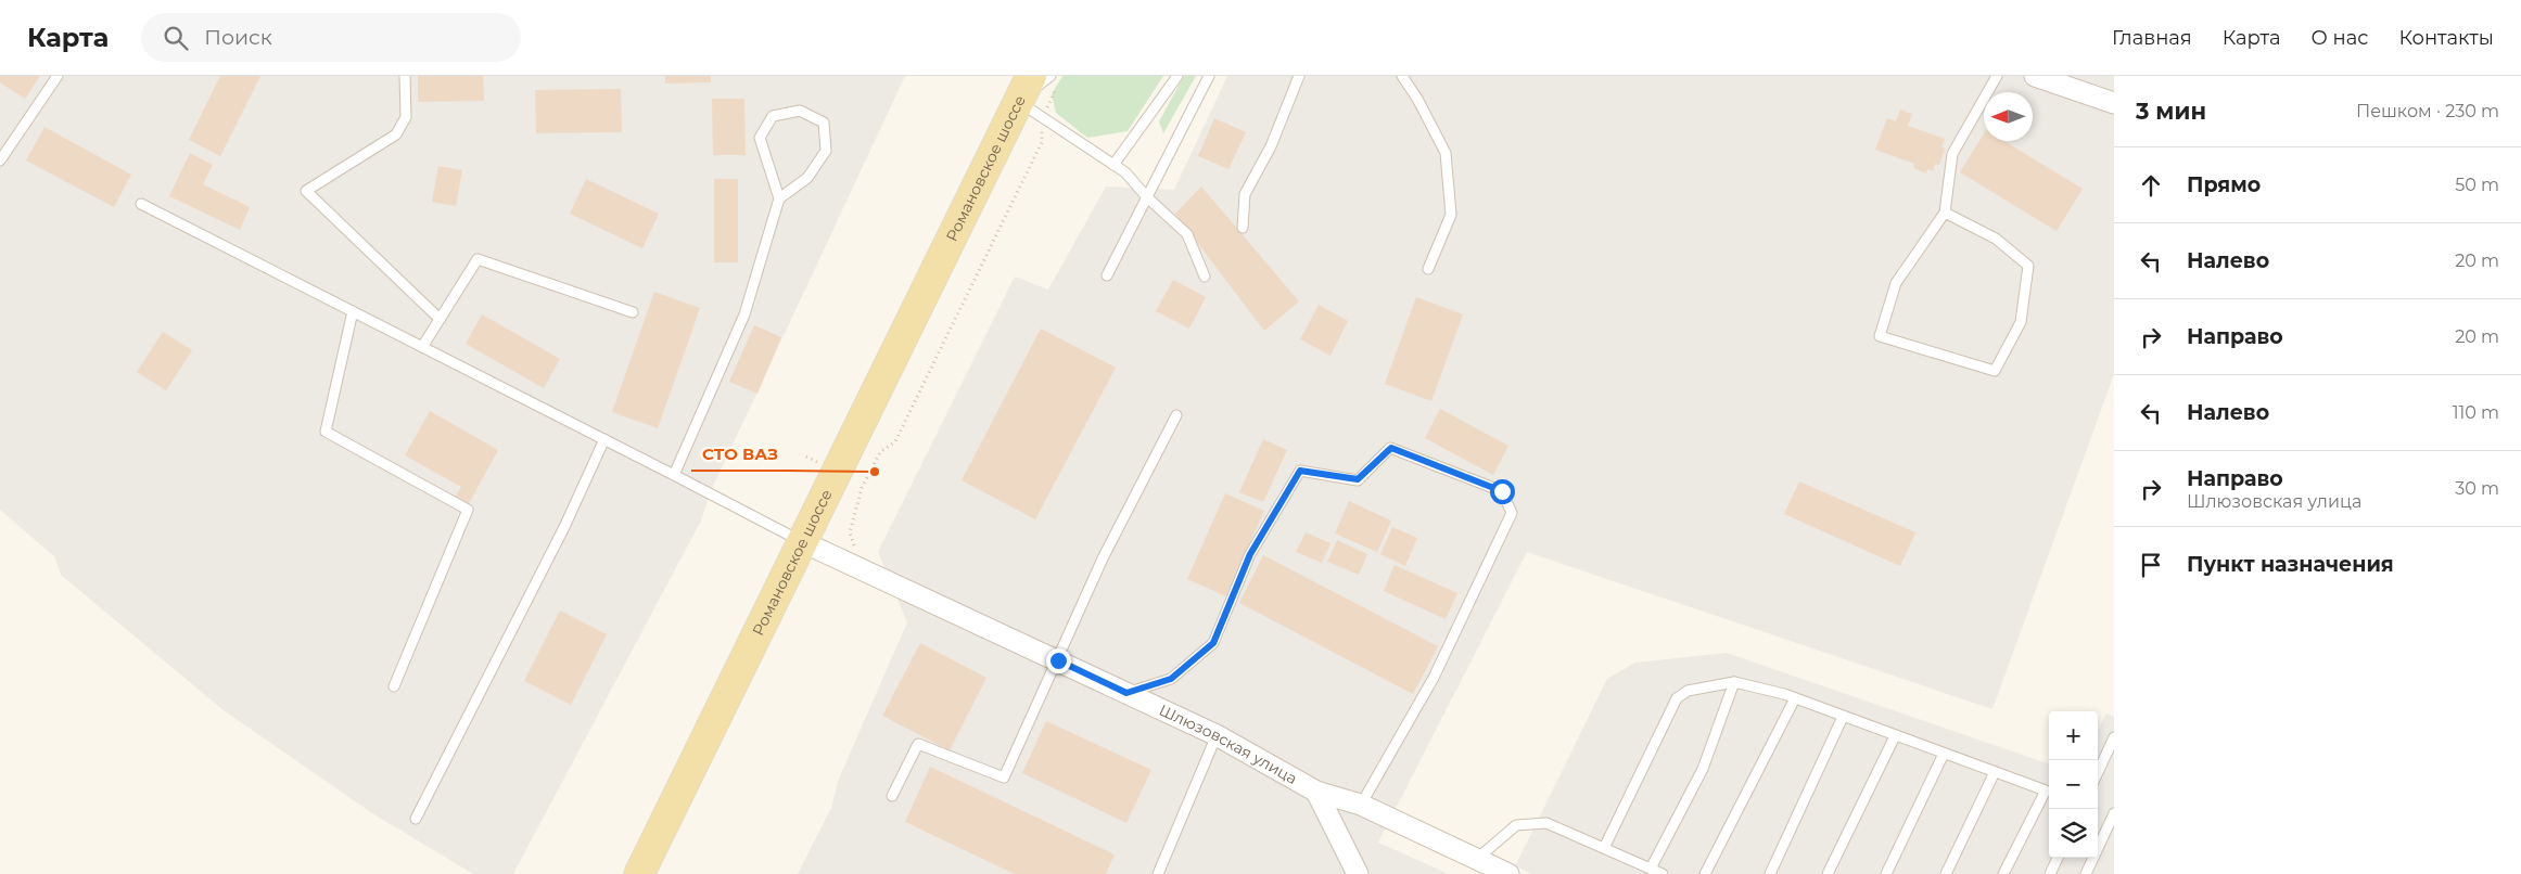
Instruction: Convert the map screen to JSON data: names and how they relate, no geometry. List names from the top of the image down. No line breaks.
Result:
{"streets":{"main road":["Романовское шоссе"],"street":["Шлюзовская улица"]},"crossings":[["Романовское шоссе","Шлюзовская улица"]],"places":["СТО ВАЗ"],"north":"left","page":{"header":"Карта","search":"Поиск","nav":["Главная","Карта","О нас","Контакты"],"heading":["3 мин","Пешком · 230 m"],"list":[["Прямо","50 m"],["Налево","20 m"],["Направо","20 m"],["Налево","110 m"],["Направо","Шлюзовская улица","30 m"],"Пункт назначения"],"map_buttons":["+","−"]}}
